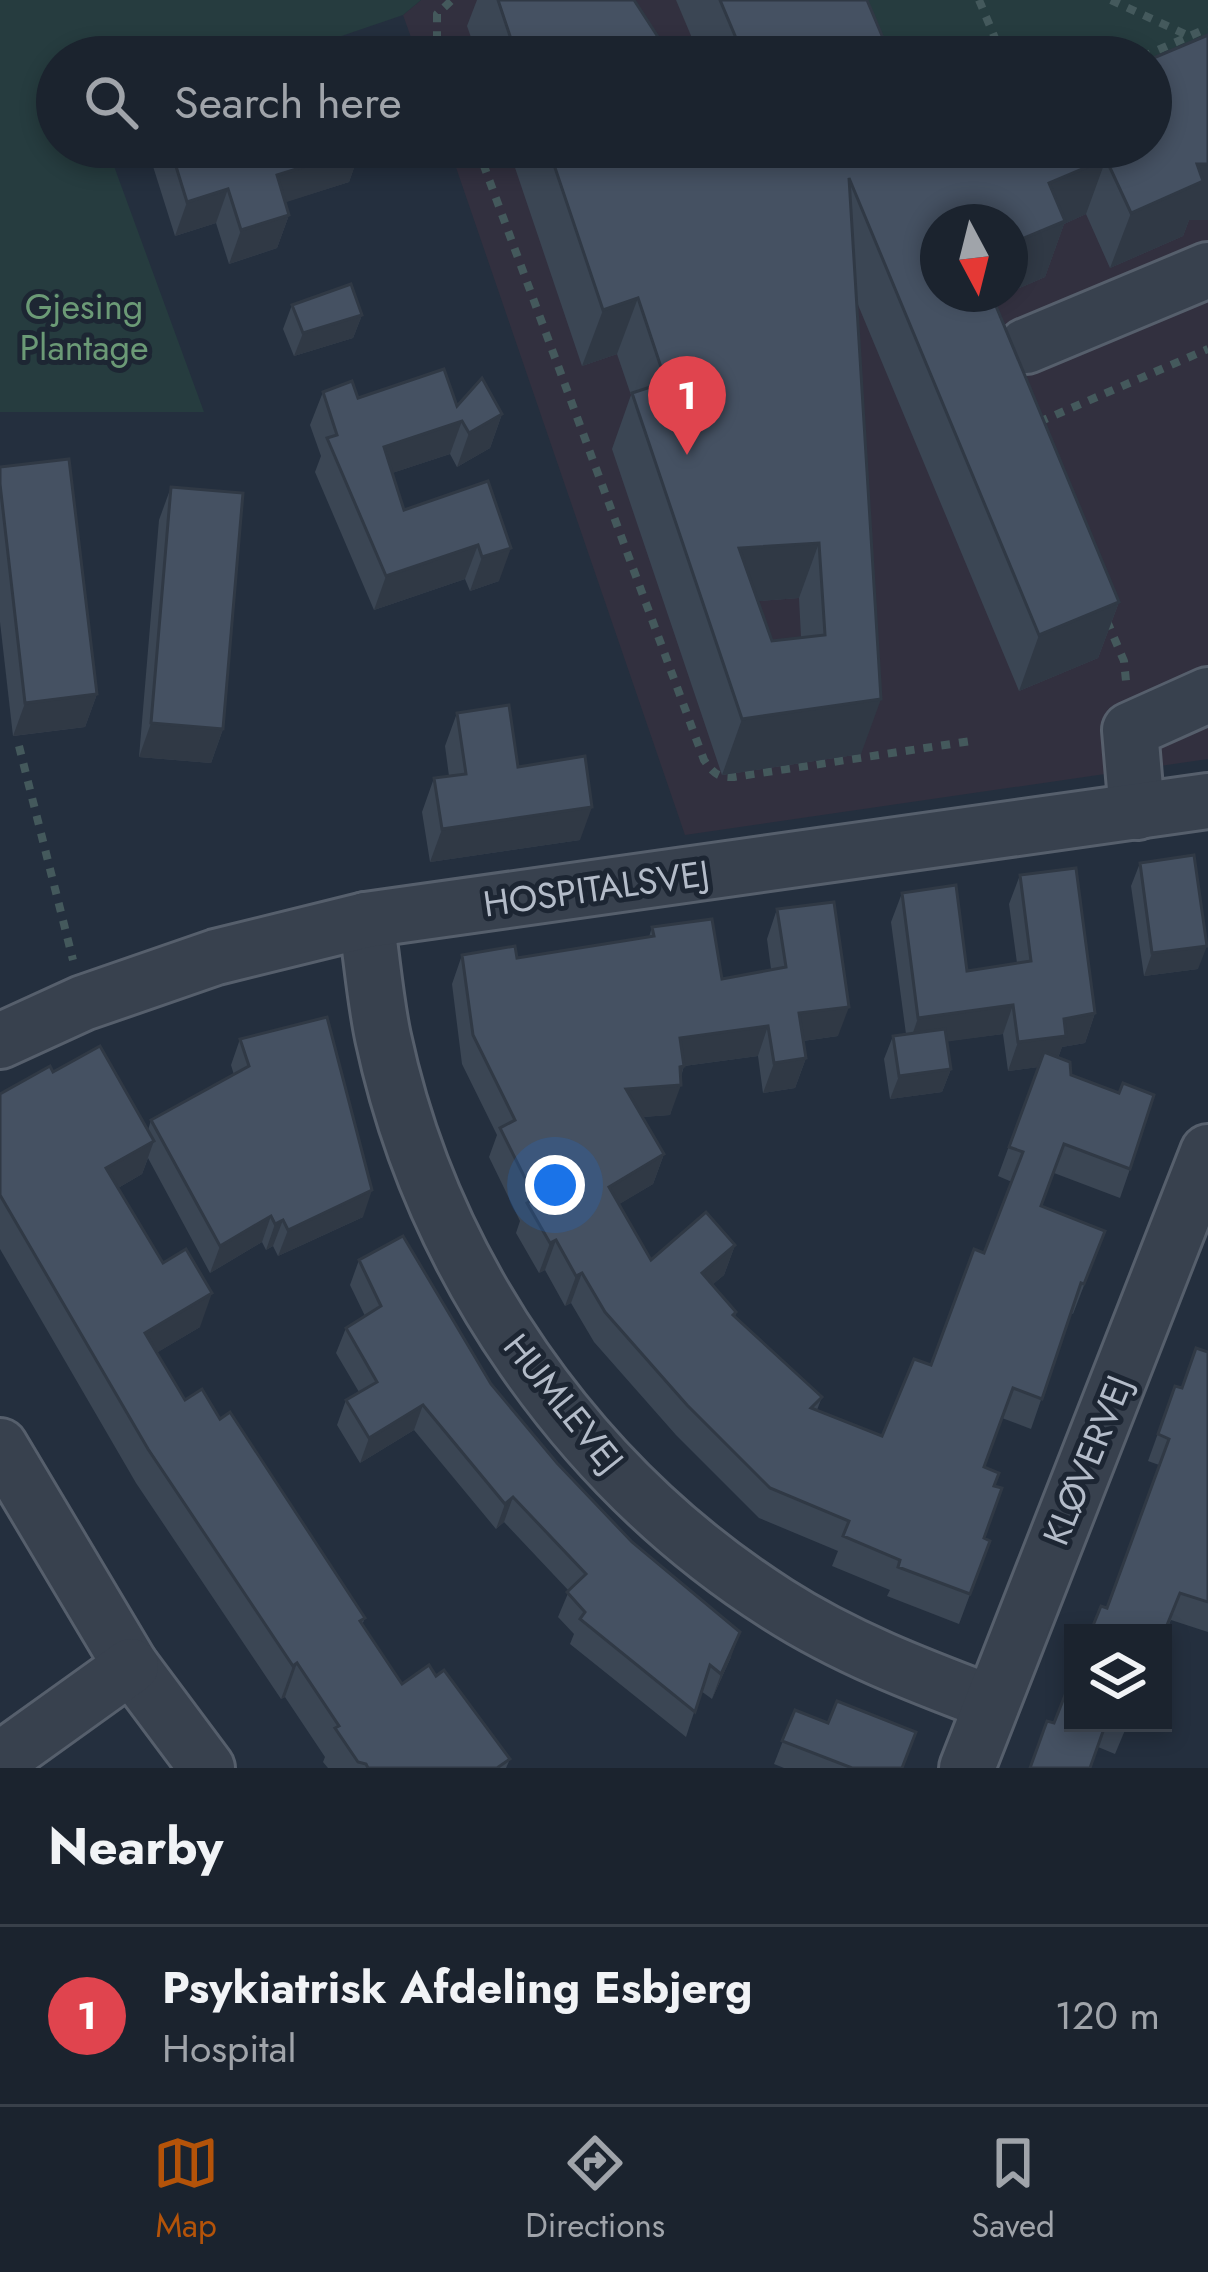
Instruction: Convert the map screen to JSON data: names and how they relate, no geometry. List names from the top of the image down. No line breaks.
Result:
{"streets":{"street":["HOSPITALSVEJ","HUMLEVEJ","KLØVERVEJ"]},"crossings":[["HOSPITALSVEJ","HUMLEVEJ"],["HUMLEVEJ","KLØVERVEJ"]],"parks":["Gjesing Plantage"],"north":"bottom","page":{"search":"Search here","pins":"1","heading":"Nearby","list":[{"mark":"1","name":"Psykiatrisk Afdeling Esbjerg","note":"Hospital","value":"120 m"}],"nav":["Map","Directions","Saved"]}}
